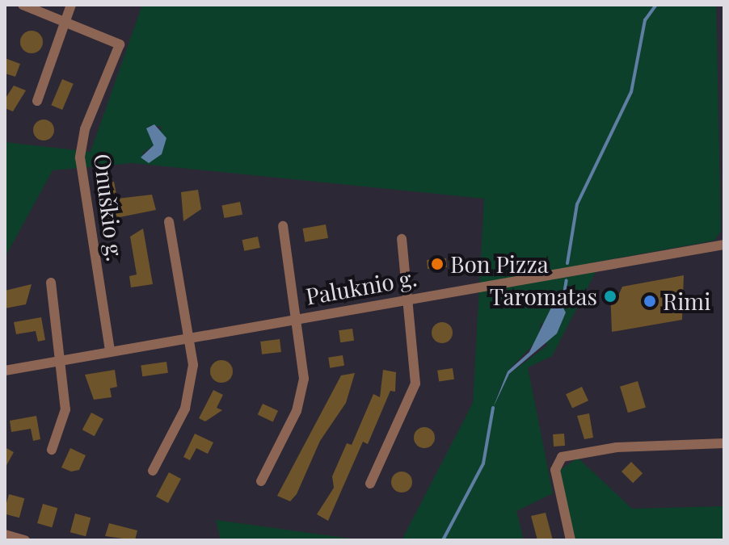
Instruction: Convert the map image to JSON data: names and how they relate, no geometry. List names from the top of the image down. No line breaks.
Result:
{"streets":{"street":["Onuškio g.","Paluknio g."]},"crossings":[["Onuškio g.","Paluknio g."]],"places":["Bon Pizza","Taromatas","Rimi"]}
